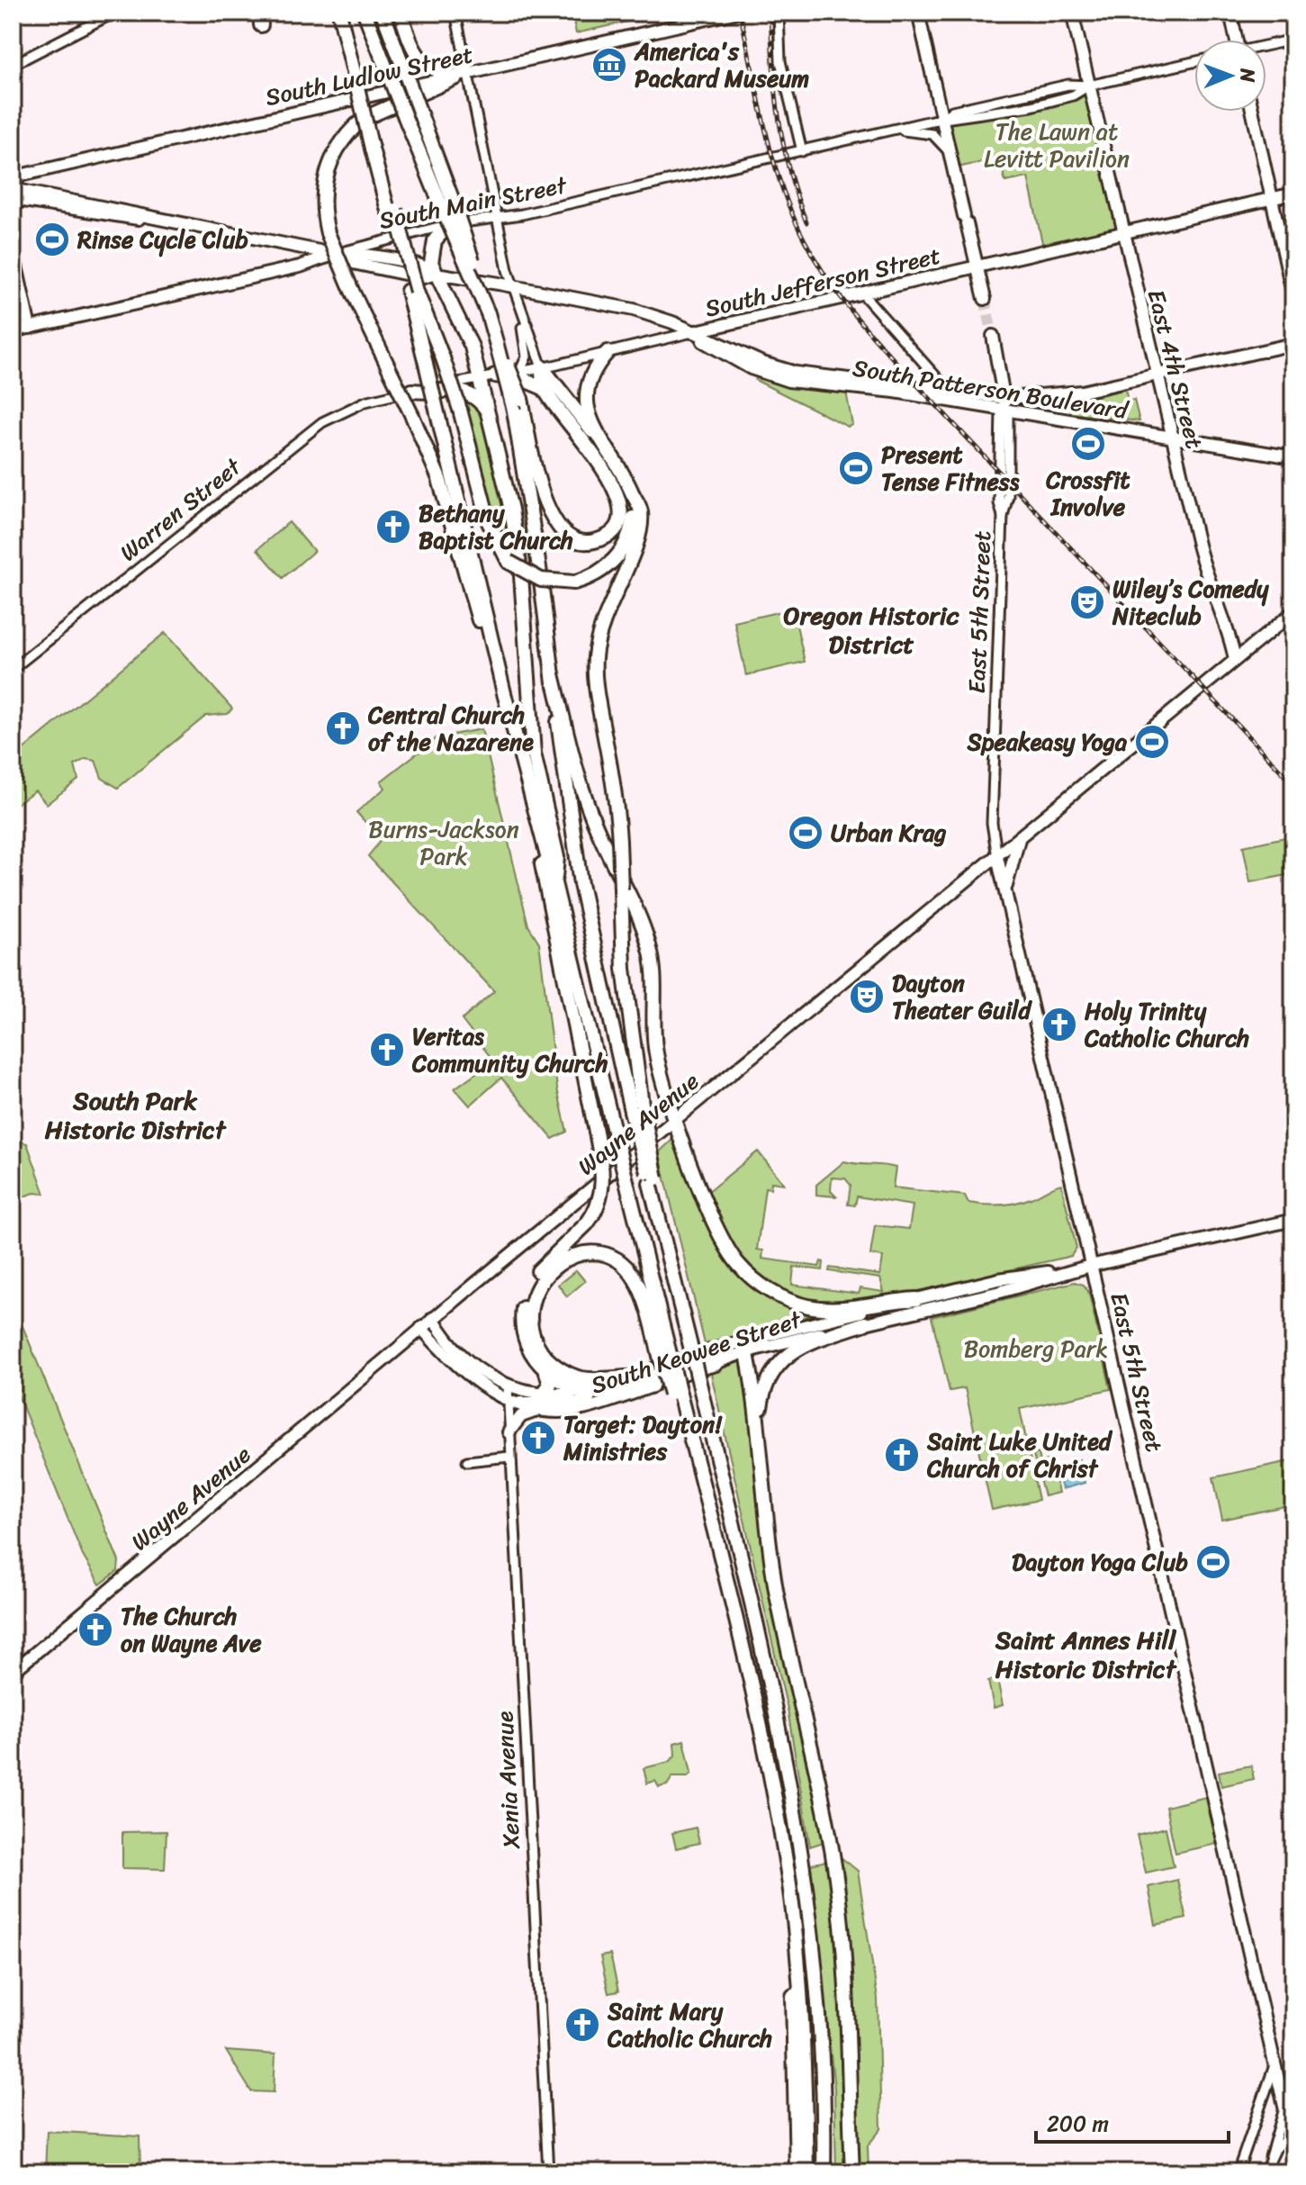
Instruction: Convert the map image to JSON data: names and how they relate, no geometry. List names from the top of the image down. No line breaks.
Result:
{"streets":{"main road":["South Ludlow Street","South Main Street","South Jefferson Street","East 4th Street","South Patterson Boulevard","East 5th Street","Wayne Avenue","South Keowee Street"],"street":["Warren Street","Xenia Avenue"]},"crossings":[["South Main Street","East 4th Street"],["South Main Street","South Patterson Boulevard"],["South Jefferson Street","East 4th Street"],["South Jefferson Street","South Patterson Boulevard"],["South Jefferson Street","Warren Street"],["East 4th Street","South Patterson Boulevard"],["East 4th Street","Wayne Avenue"],["South Patterson Boulevard","East 5th Street"],["East 5th Street","Wayne Avenue"],["East 5th Street","South Keowee Street"],["Wayne Avenue","South Keowee Street"],["South Keowee Street","Xenia Avenue"]],"districts":["Oregon Historic District","South Park Historic District","Saint Annes Hill Historic District"],"parks":["The Lawn at Levitt Pavilion","Burns-Jackson Park","Bomberg Park"],"places":{"museum":["America's Packard Museum"],"sports":["Rinse Cycle Club","Crossfit Involve","Present Tense Fitness","Speakeasy Yoga","Urban Krag","Dayton Yoga Club"],"church":["Bethany Baptist Church","Central Church of the Nazarene","Holy Trinity Catholic Church","Veritas Community Church","Target: Dayton! Ministries","Saint Luke United Church of Christ","The Church on Wayne Ave","Saint Mary Catholic Church"],"theatre":["Wiley’s Comedy Niteclub","Dayton Theater Guild"]},"scale_bar":"200 m","north":"right"}
